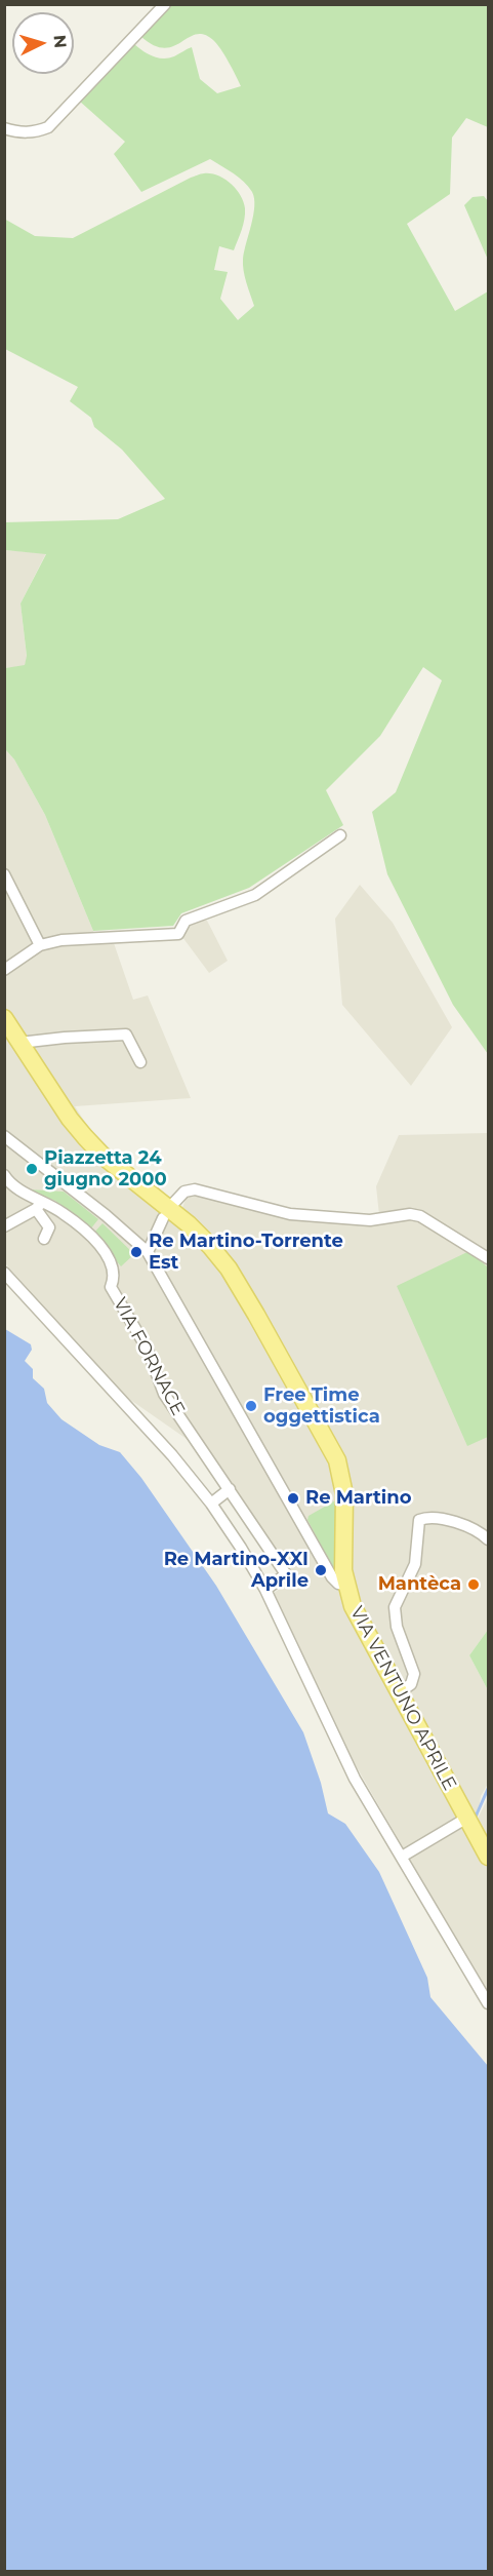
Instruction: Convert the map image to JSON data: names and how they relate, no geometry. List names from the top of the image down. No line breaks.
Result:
{"streets":{"main road":["VIA VENTUNO APRILE"],"street":["VIA FORNACE"]},"places":["Piazzetta 24 giugno 2000","Re Martino-Torrente Est","Free Time oggettistica","Re Martino","Re Martino-XXI Aprile","Mantèca"],"north":"right"}
